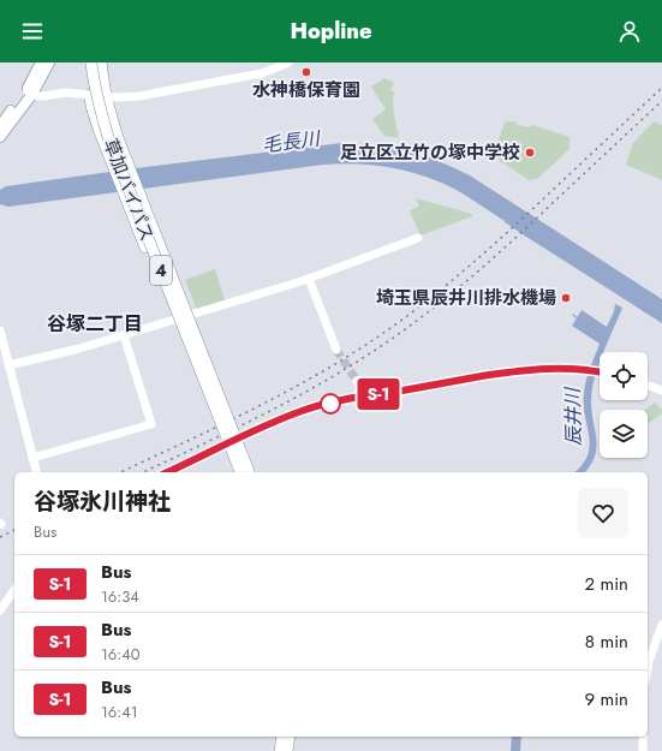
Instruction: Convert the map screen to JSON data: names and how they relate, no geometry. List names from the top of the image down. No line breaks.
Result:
{"streets":{"highway":["草加バイパス","4"]},"districts":["谷塚二丁目"],"water":["毛長川","辰井川"],"places":["水神橋保育園","足立区立竹の塚中学校","埼玉県辰井川排水機場"],"lines":["bus line S-1"],"page":{"header":"Hopline","on_map":"S-1","heading":["谷塚氷川神社","Bus"],"list":[{"mark":"S-1","name":"Bus","note":"16:34","value":"2 min"},{"mark":"S-1","name":"Bus","note":"16:40","value":"8 min"},{"mark":"S-1","name":"Bus","note":"16:41","value":"9 min"}]}}
